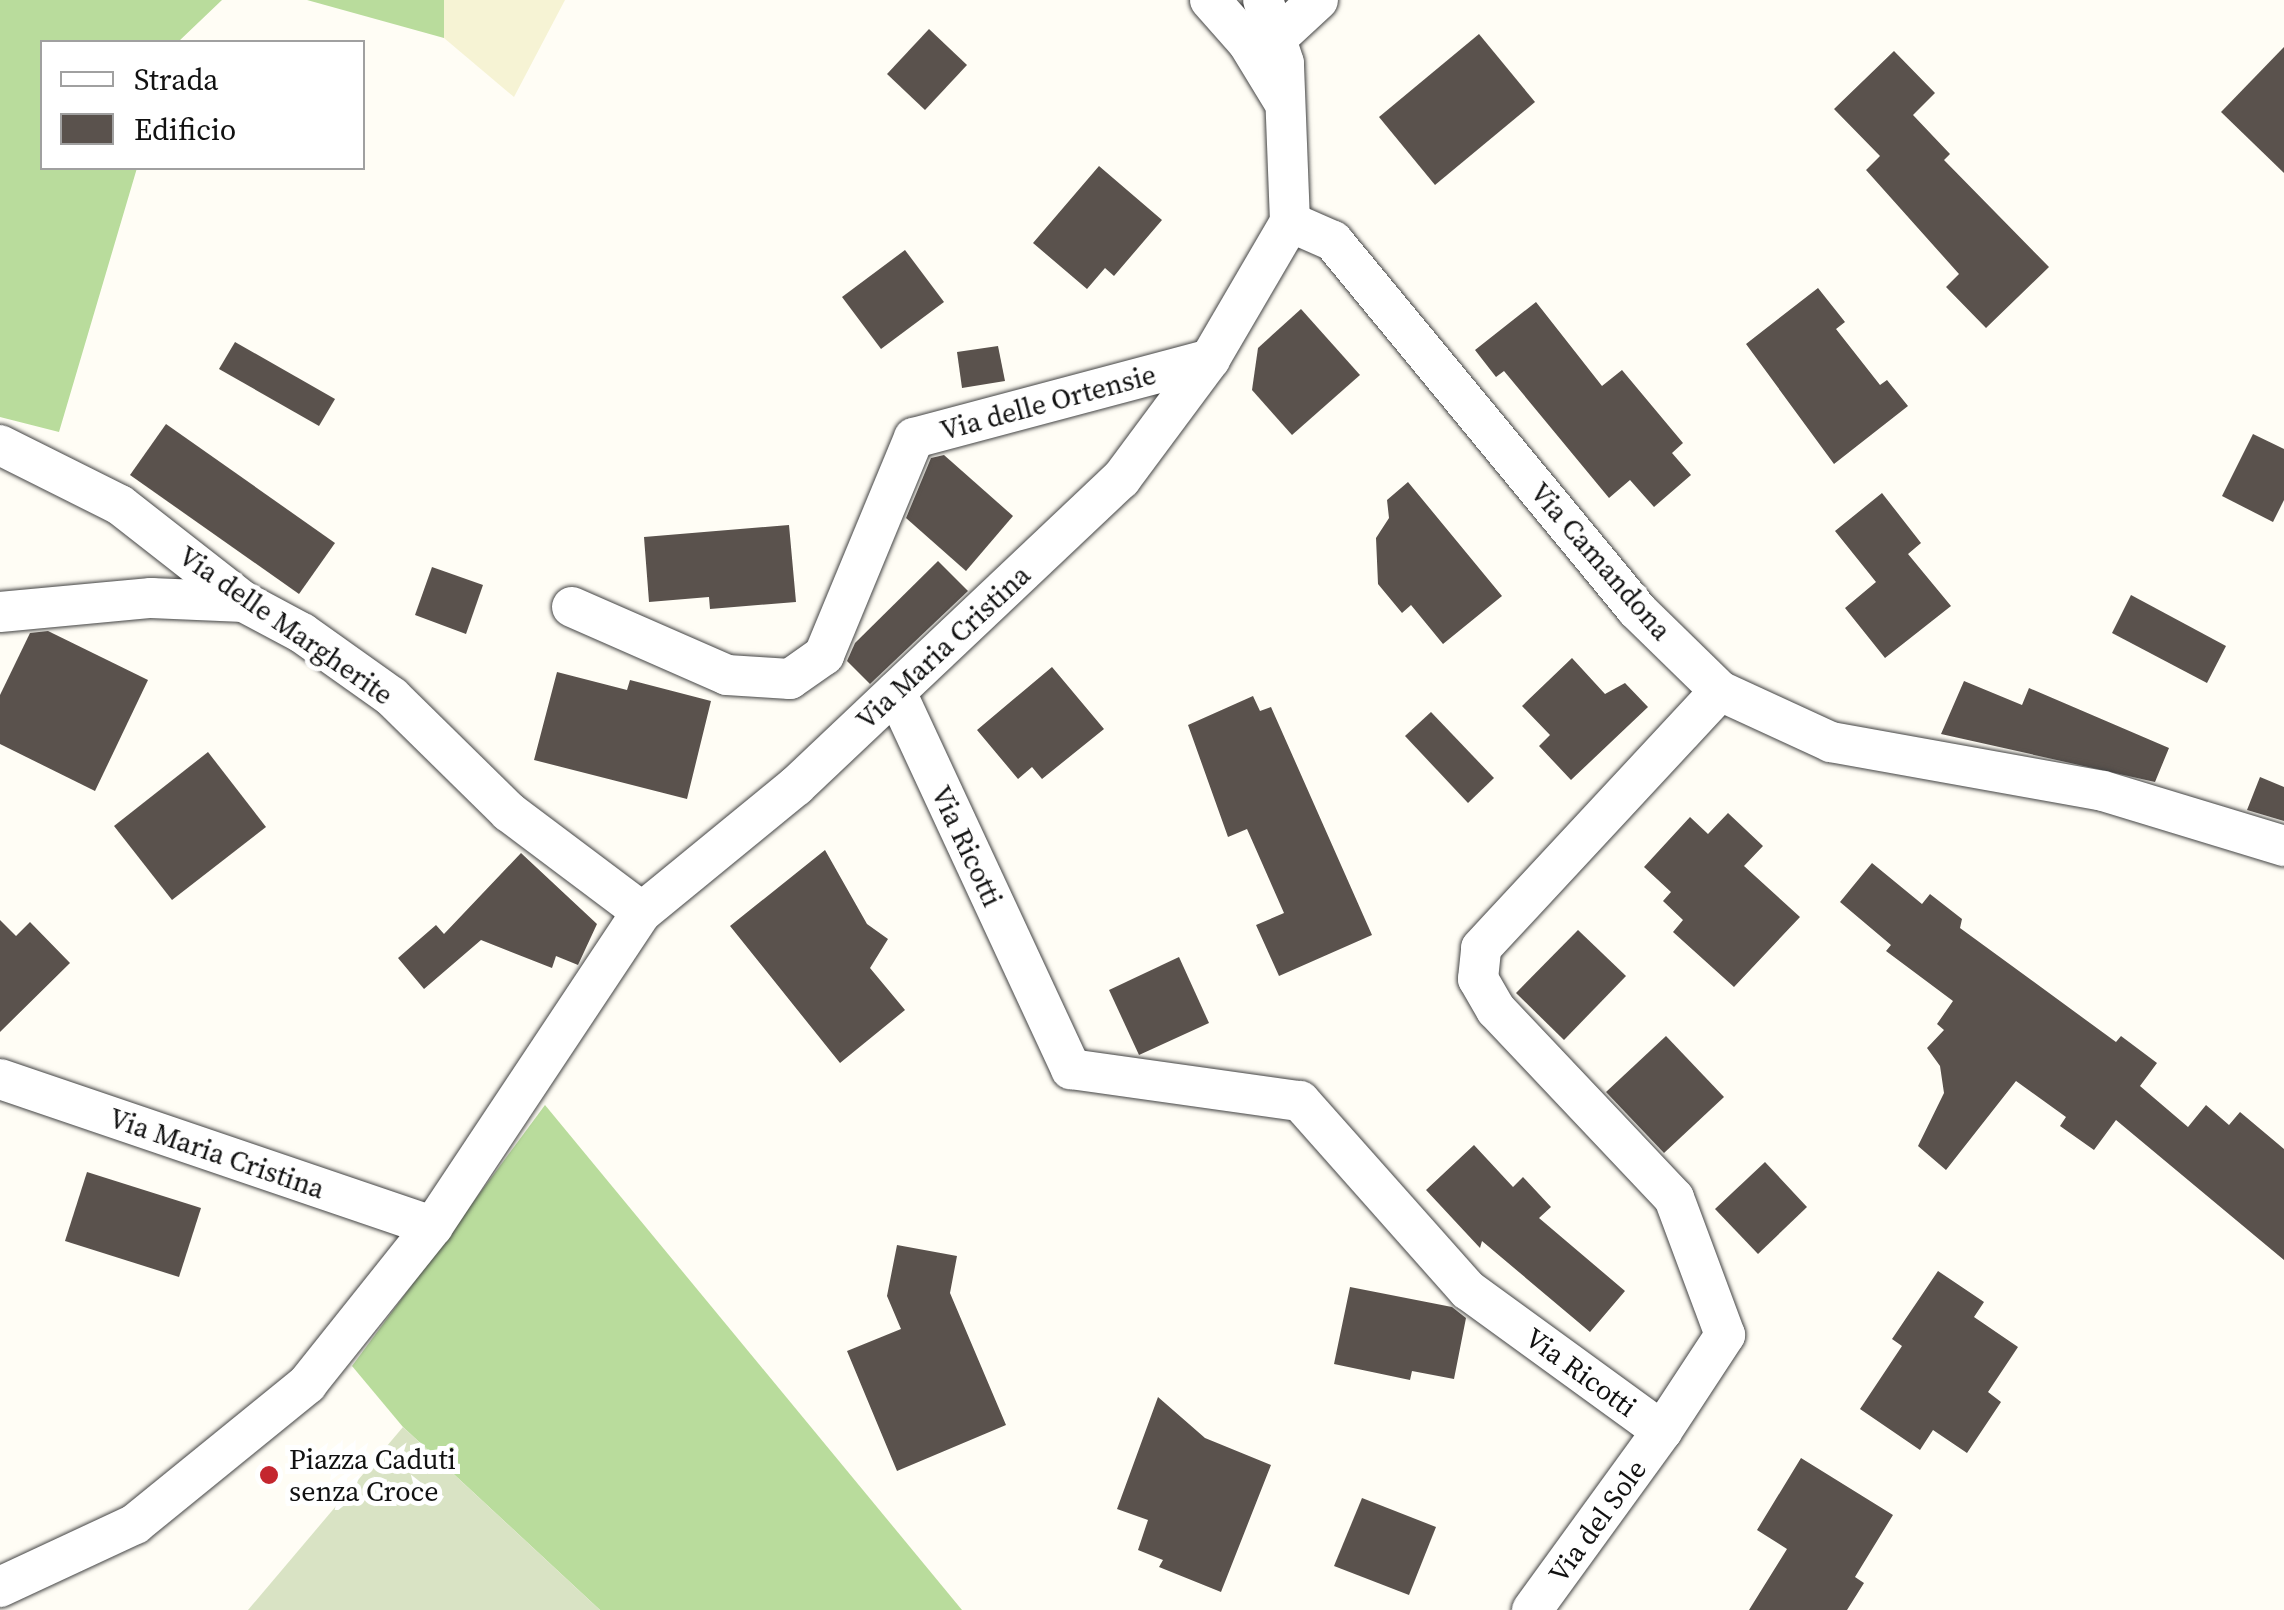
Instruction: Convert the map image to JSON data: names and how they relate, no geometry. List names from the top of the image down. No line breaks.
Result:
{"streets":{"street":["Via delle Ortensie","Via Camandona","Via delle Margherite","Via Maria Cristina","Via Ricotti","Via del Sole"]},"crossings":[["Via delle Ortensie","Via Maria Cristina"],["Via Camandona","Via Maria Cristina"],["Via Camandona","Via Ricotti"],["Via delle Margherite","Via Maria Cristina"],["Via Maria Cristina","Via Ricotti"],["Via Ricotti","Via del Sole"]],"places":["Piazza Caduti senza Croce"],"legend":["Strada","Edificio"]}
